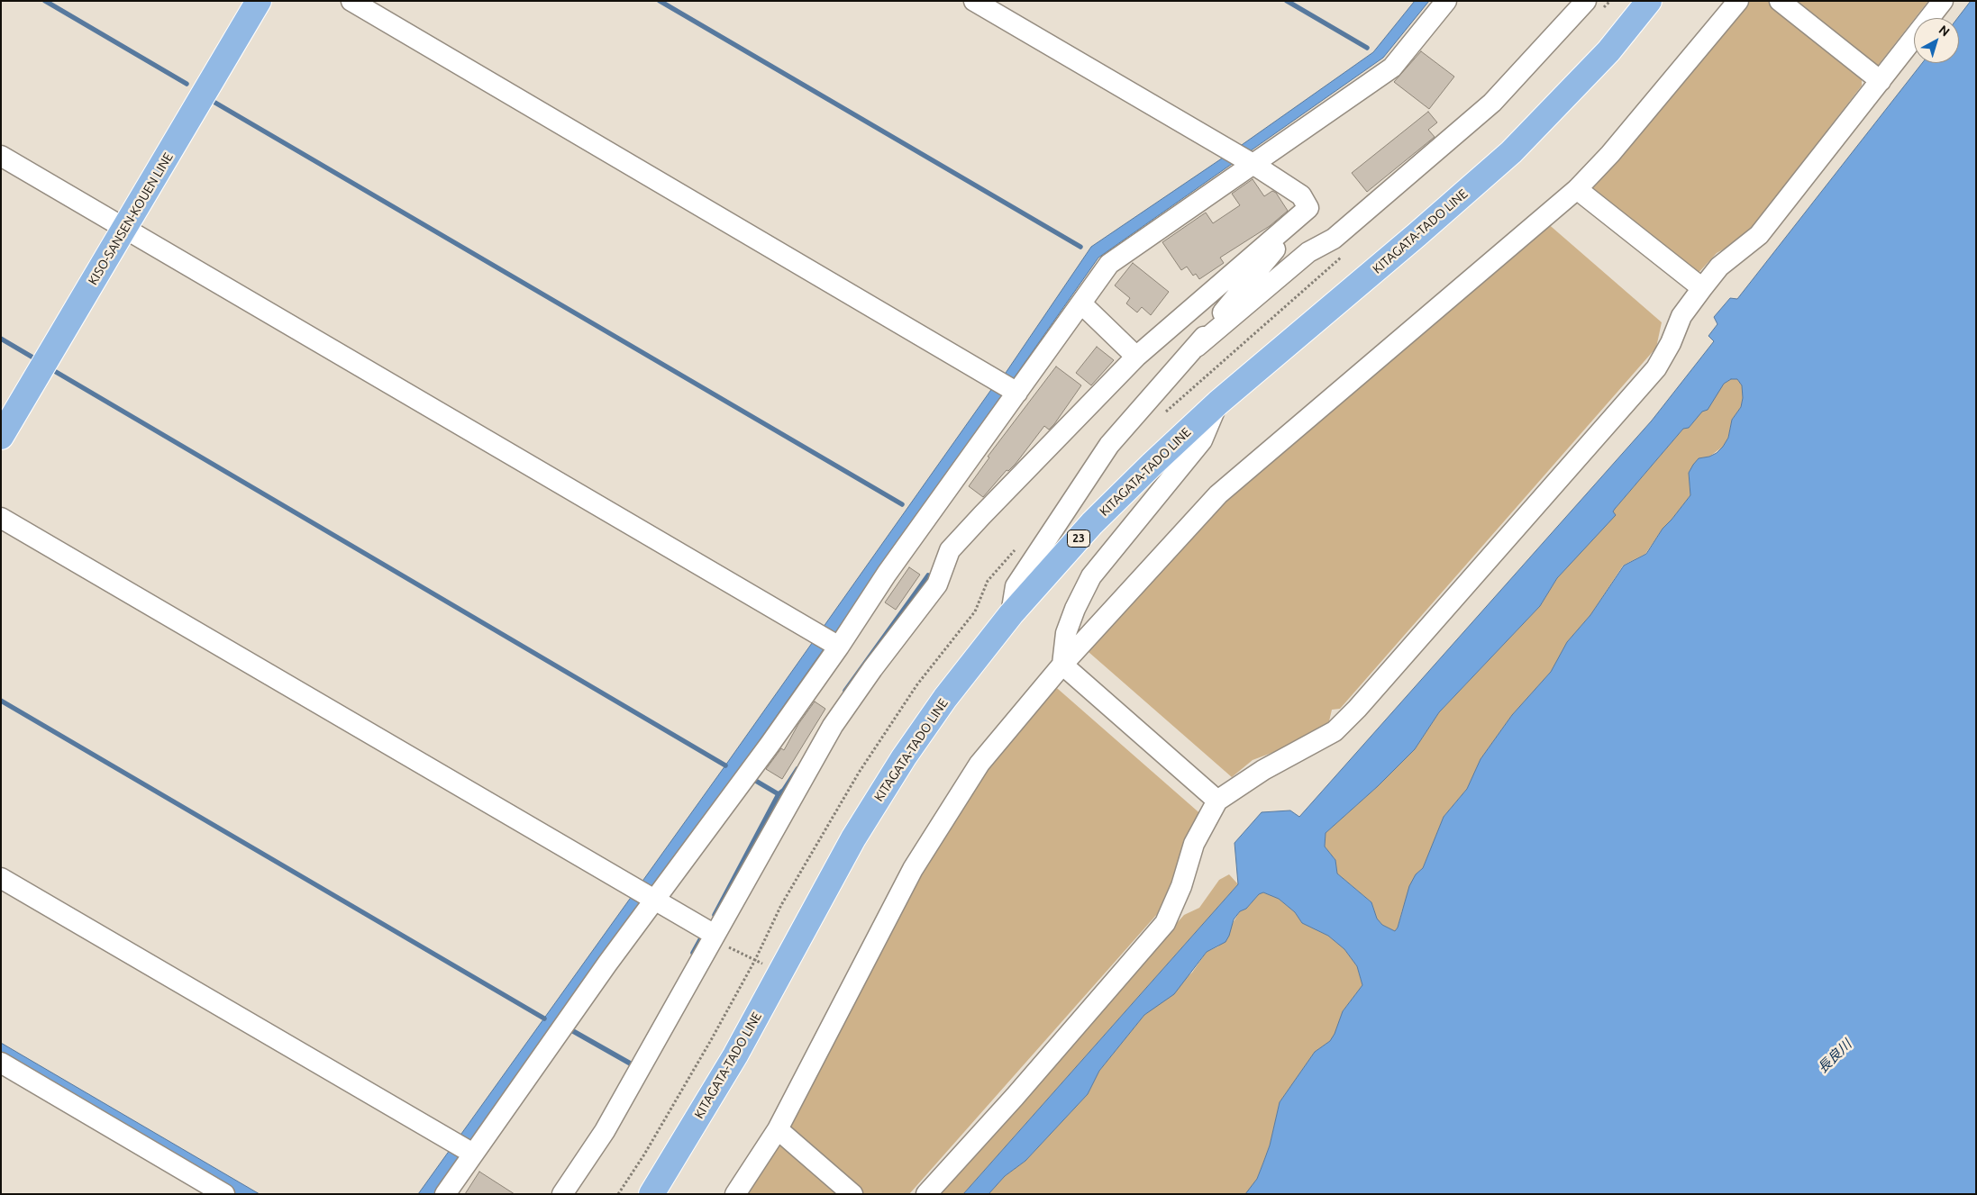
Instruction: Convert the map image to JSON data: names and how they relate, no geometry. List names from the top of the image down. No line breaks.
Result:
{"streets":{"main road":["KISO-SANSEN-KOUEN LINE","KITAGATA-TADO LINE","23"]},"water":["長良川"],"north":"top right"}
